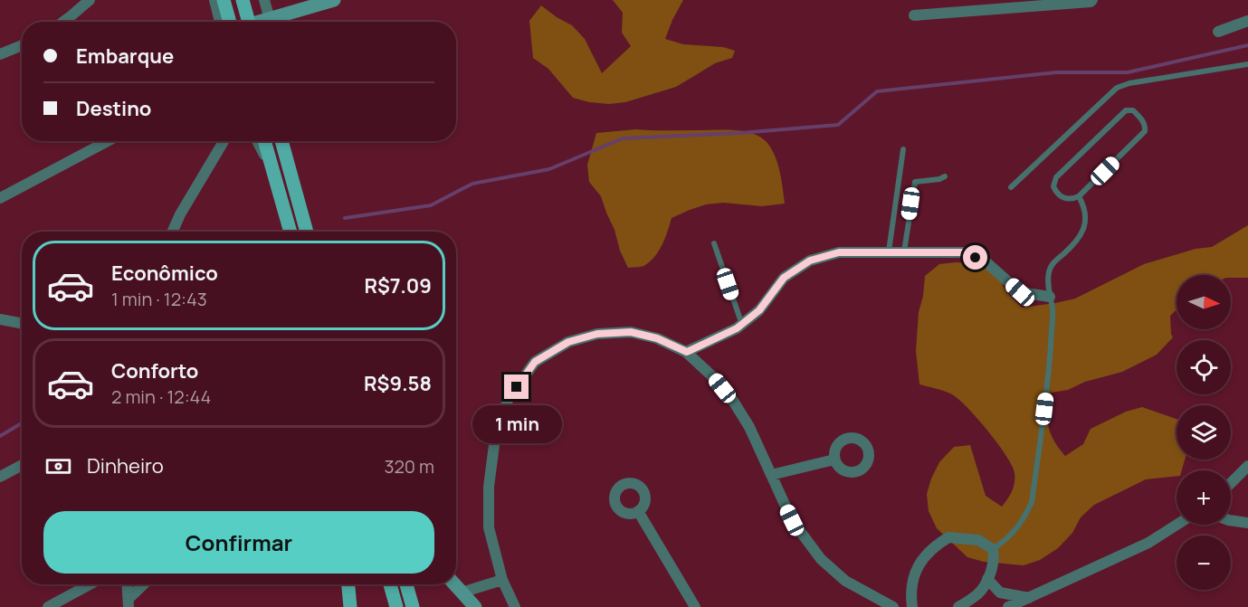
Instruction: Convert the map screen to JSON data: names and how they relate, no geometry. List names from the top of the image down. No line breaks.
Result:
{"north":"right","page":{"banner":["Embarque","Destino"],"list":[{"name":"Econômico","note":"1 min · 12:43","value":"R$7.09"},{"name":"Conforto","note":"2 min · 12:44","value":"R$9.58"}],"map_buttons":["+","−"],"bubble":"1 min","pay":["Dinheiro","320 m"],"buttons":"Confirmar"}}
